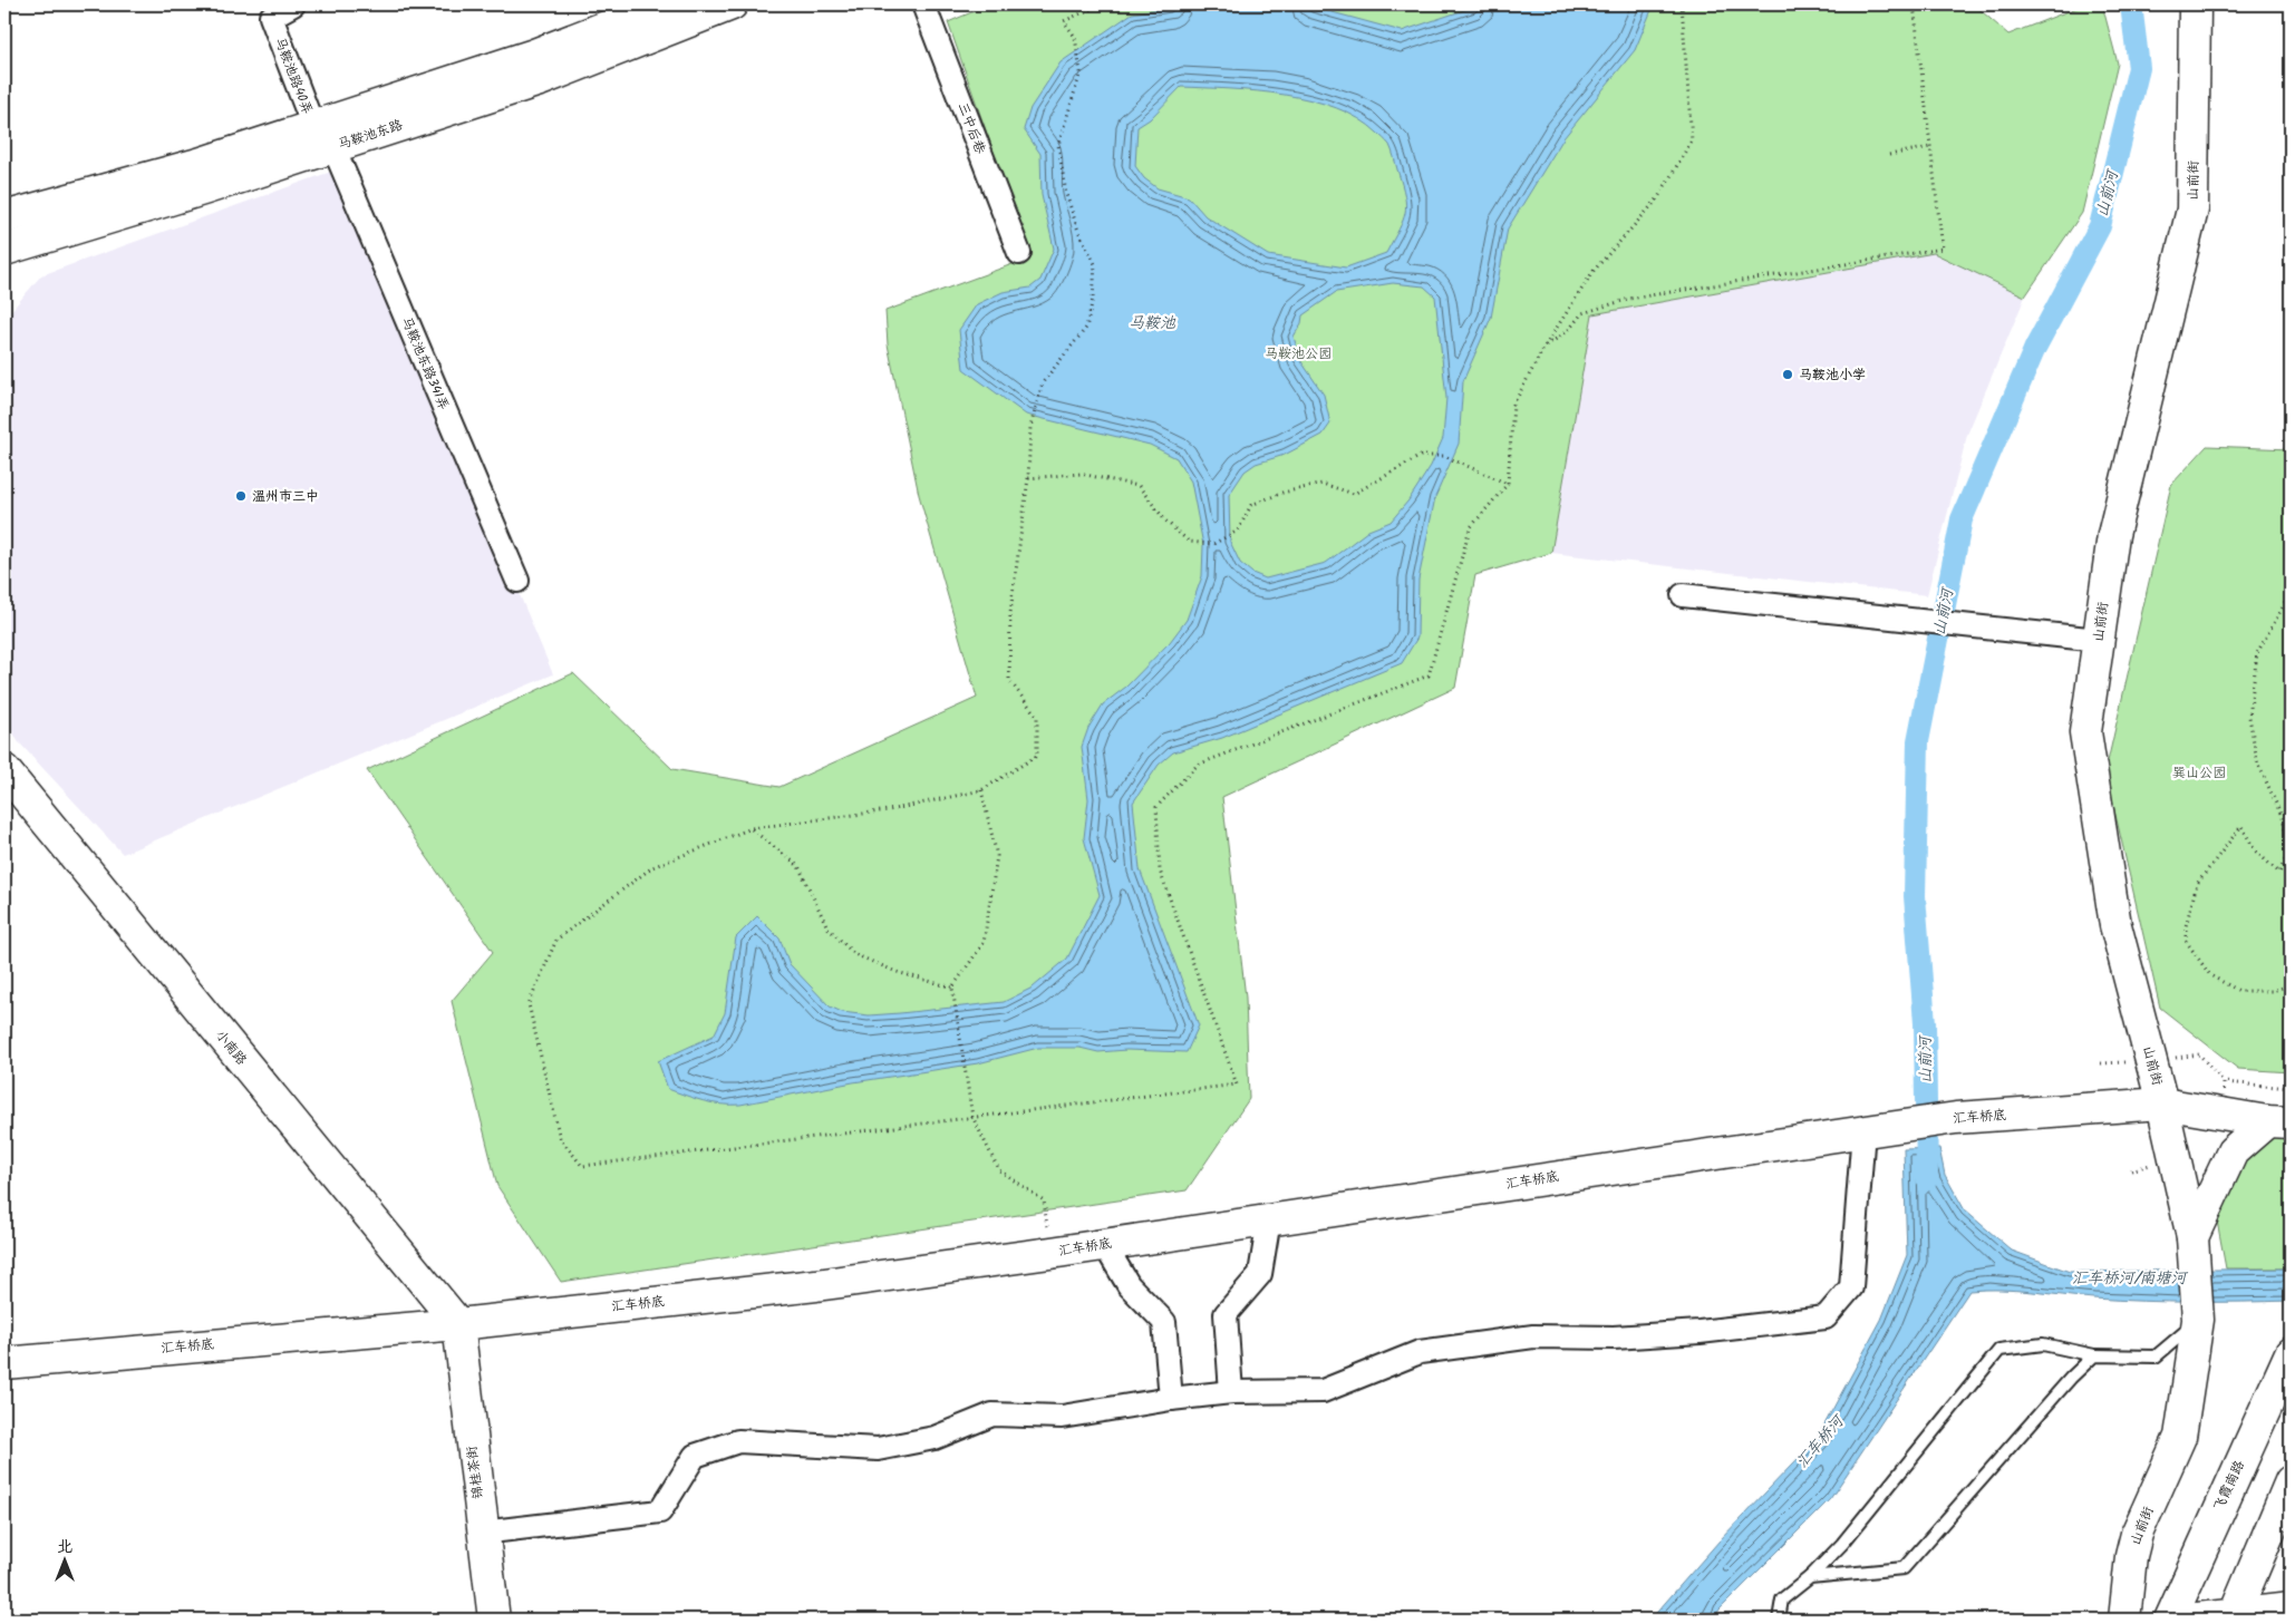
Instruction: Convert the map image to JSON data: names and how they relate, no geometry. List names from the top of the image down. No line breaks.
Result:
{"streets":{"main road":["马鞍池东路","山前街","小南路","汇车桥底","锦桂茶街","飞霞南路"],"street":["马鞍池路40弄","三中后巷","马鞍池东路341弄"]},"crossings":[["马鞍池路40弄","马鞍池东路"],["马鞍池路40弄","马鞍池东路341弄"],["马鞍池东路","马鞍池东路341弄"],["山前街","汇车桥底"],["小南路","汇车桥底"],["小南路","锦桂茶街"],["汇车桥底","锦桂茶街"]],"water":["山前河","马鞍池","汇车桥河/南塘河","汇车桥河"],"parks":["马鞍池公园","巽山公园"],"places":["马鞍池小学","温州市三中"],"north":"top"}
